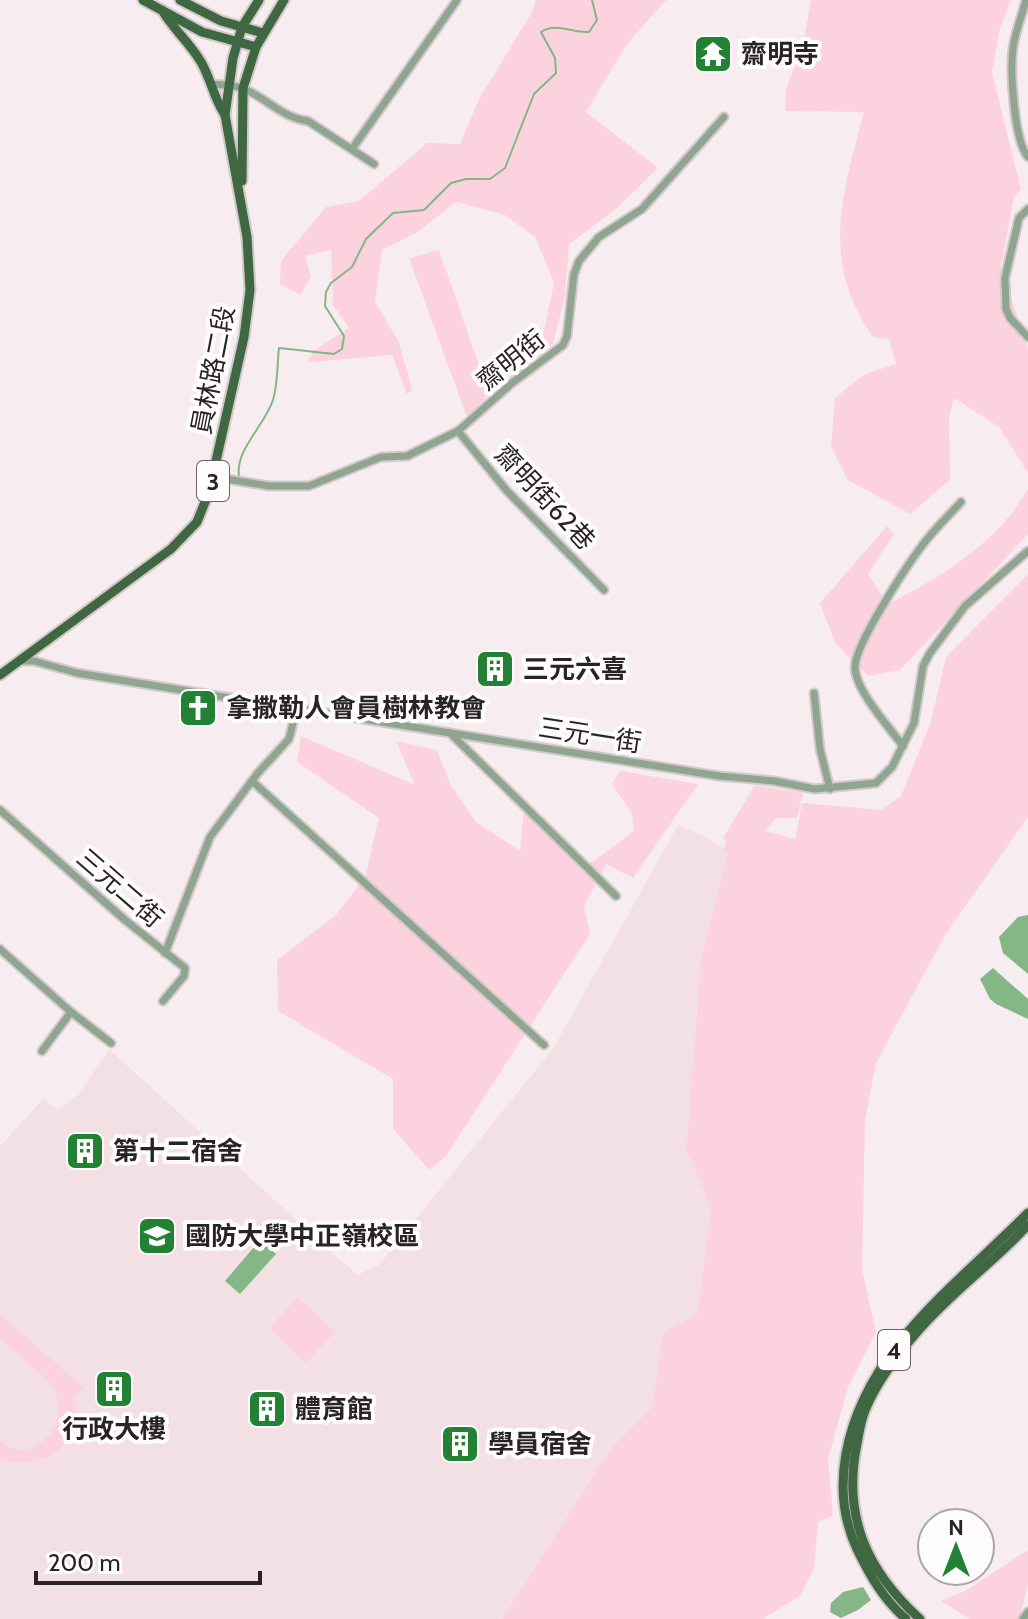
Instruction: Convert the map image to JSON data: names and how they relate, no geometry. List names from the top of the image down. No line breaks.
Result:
{"streets":{"main road":["員林路二段","3","4"],"street":["齋明街","齋明街62巷","三元一街","三元二街"]},"crossings":[["齋明街","員林路二段"],["齋明街","齋明街62巷"],["員林路二段","3"],["員林路二段","三元一街"]],"places":{"temple":["齋明寺"],"building":["三元六喜","第十二宿舍","行政大樓","體育館","學員宿舍"],"church":["拿撒勒人會員樹林教會"],"school or university":["國防大學中正嶺校區"]},"scale_bar":"200 m","north":"top"}
